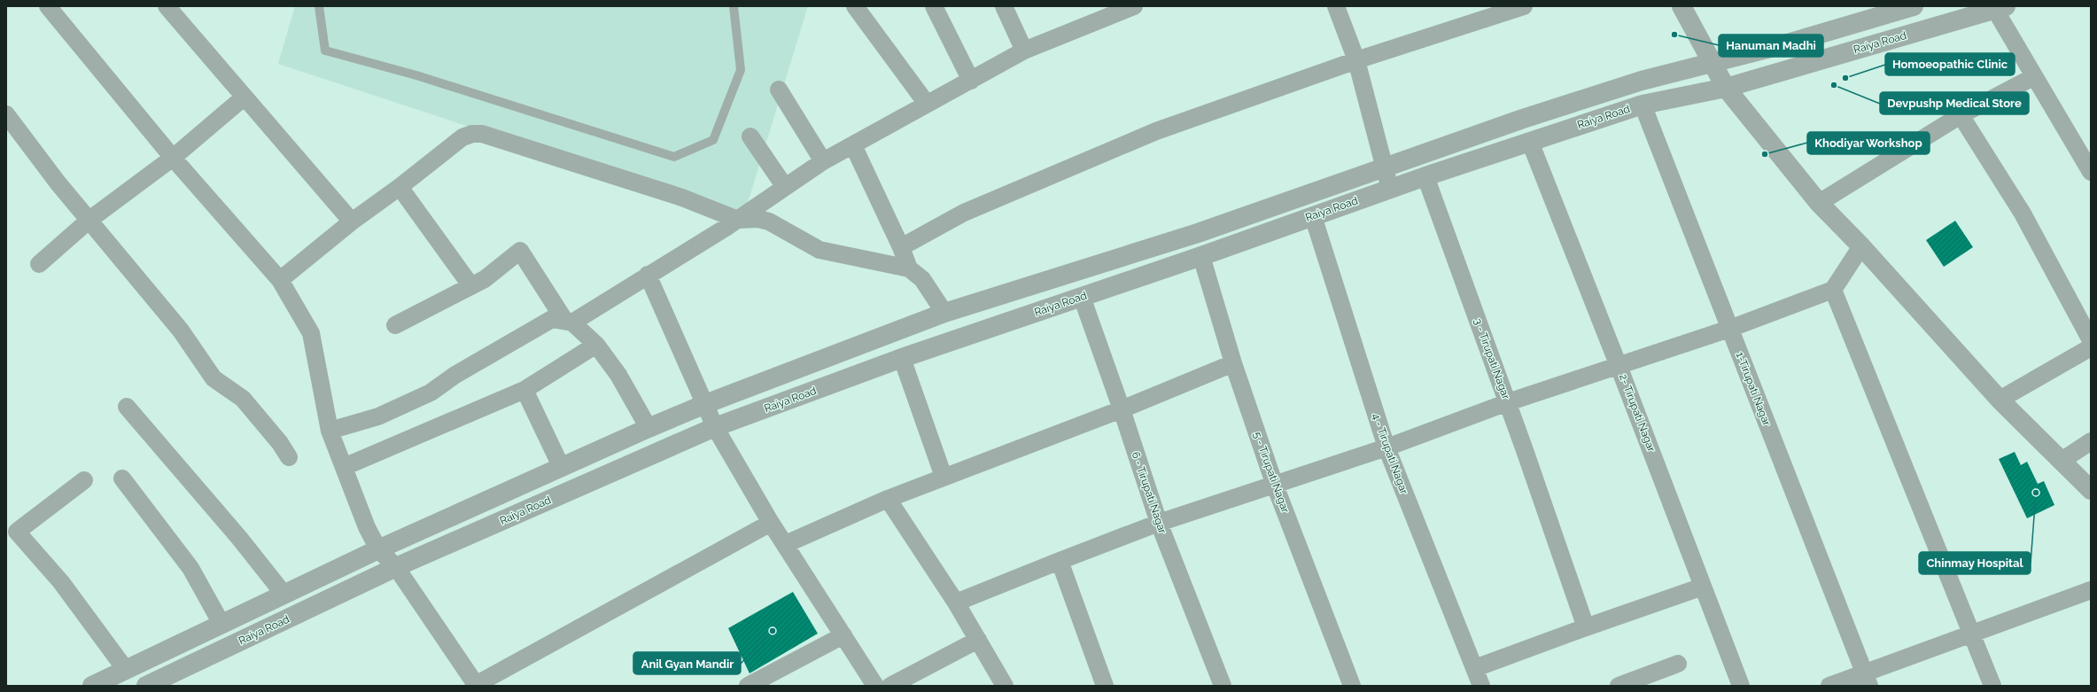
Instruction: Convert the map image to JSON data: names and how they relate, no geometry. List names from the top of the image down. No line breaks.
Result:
{"streets":{"street":["Raiya Road","3 - Tirupati Nagar","1-Tirupati Nagar","2- Tirupati Nagar","4 - Tirupati Nagar","5 - Tirupati Nagar","6 - Tirupati Nagar"]},"crossings":[["Raiya Road","3 - Tirupati Nagar"],["Raiya Road","1-Tirupati Nagar"],["Raiya Road","2- Tirupati Nagar"],["Raiya Road","4 - Tirupati Nagar"],["Raiya Road","5 - Tirupati Nagar"],["Raiya Road","6 - Tirupati Nagar"]],"places":["Hanuman Madhi","Homoeopathic Clinic","Devpushp Medical Store","Khodiyar Workshop","Chinmay Hospital","Anil Gyan Mandir"]}
